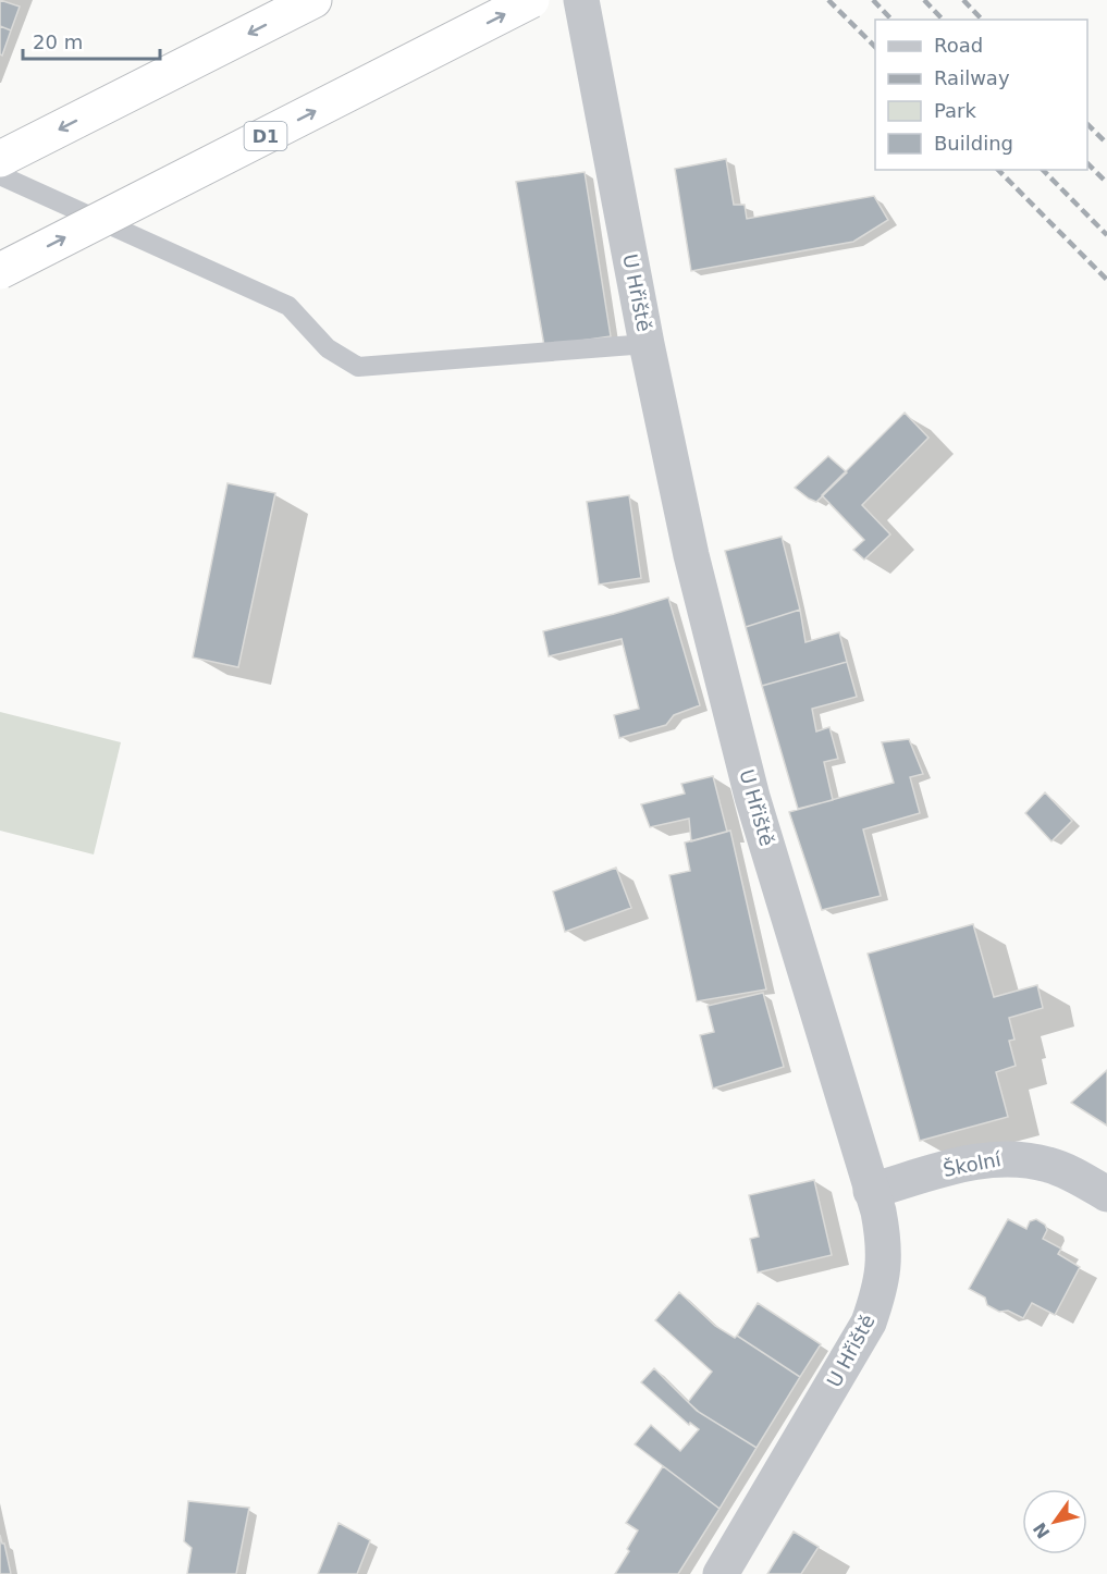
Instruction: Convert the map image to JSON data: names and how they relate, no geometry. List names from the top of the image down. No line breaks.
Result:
{"streets":{"highway":["D1"],"street":["U Hřiště","Školní"]},"crossings":[["U Hřiště","Školní"]],"legend":["Road","Railway","Park","Building"],"scale_bar":"20 m","north":"bottom left"}
